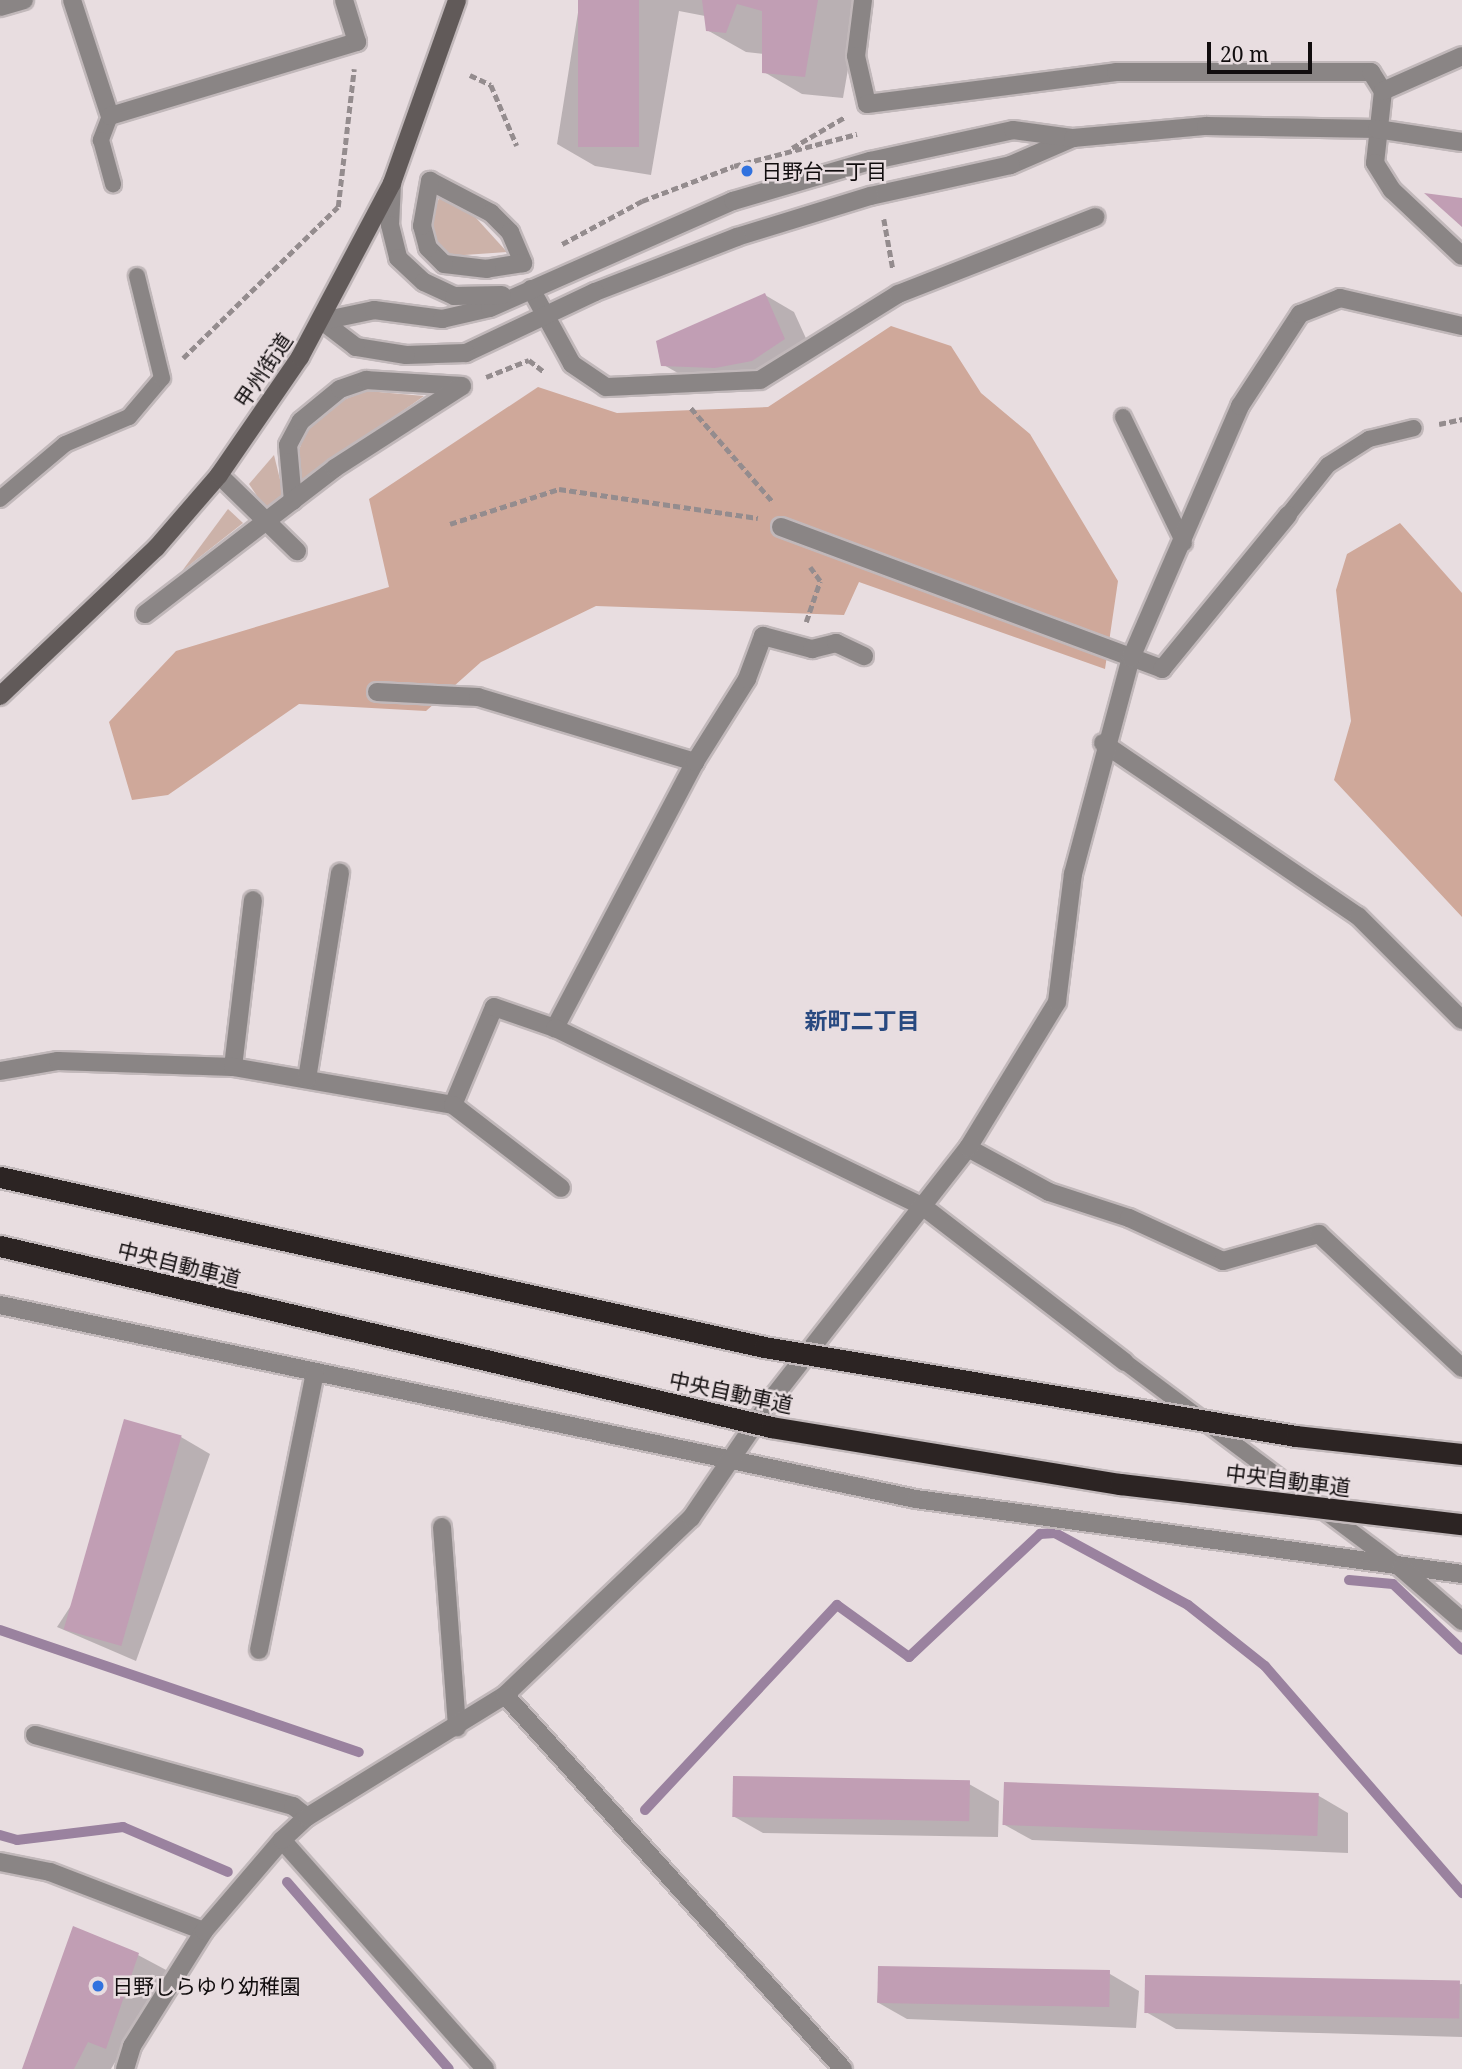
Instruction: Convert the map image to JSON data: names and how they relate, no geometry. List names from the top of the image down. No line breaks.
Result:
{"streets":{"highway":["中央自動車道"],"main road":["甲州街道"]},"districts":["新町二丁目"],"places":["日野台一丁目","日野しらゆり幼稚園"],"scale_bar":"20 m"}
